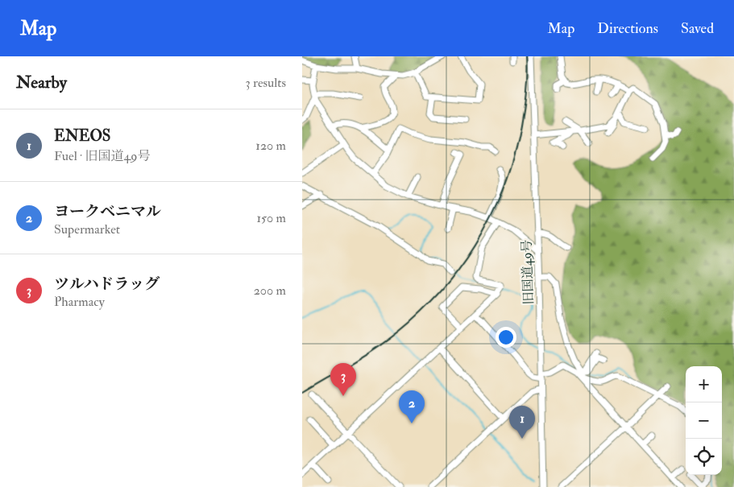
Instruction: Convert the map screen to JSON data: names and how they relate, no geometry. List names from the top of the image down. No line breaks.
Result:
{"streets":{"street":["旧国道49号"]},"page":{"header":"Map","nav":["Map","Directions","Saved"],"heading":["Nearby","3 results"],"list":[{"mark":"1","name":"ENEOS","note":"Fuel · 旧国道49号","value":"120 m"},{"mark":"2","name":"ヨークベニマル","note":"Supermarket","value":"150 m"},{"mark":"3","name":"ツルハドラッグ","note":"Pharmacy","value":"200 m"}],"pins":["3","2","1"],"map_buttons":["+","−"]}}
